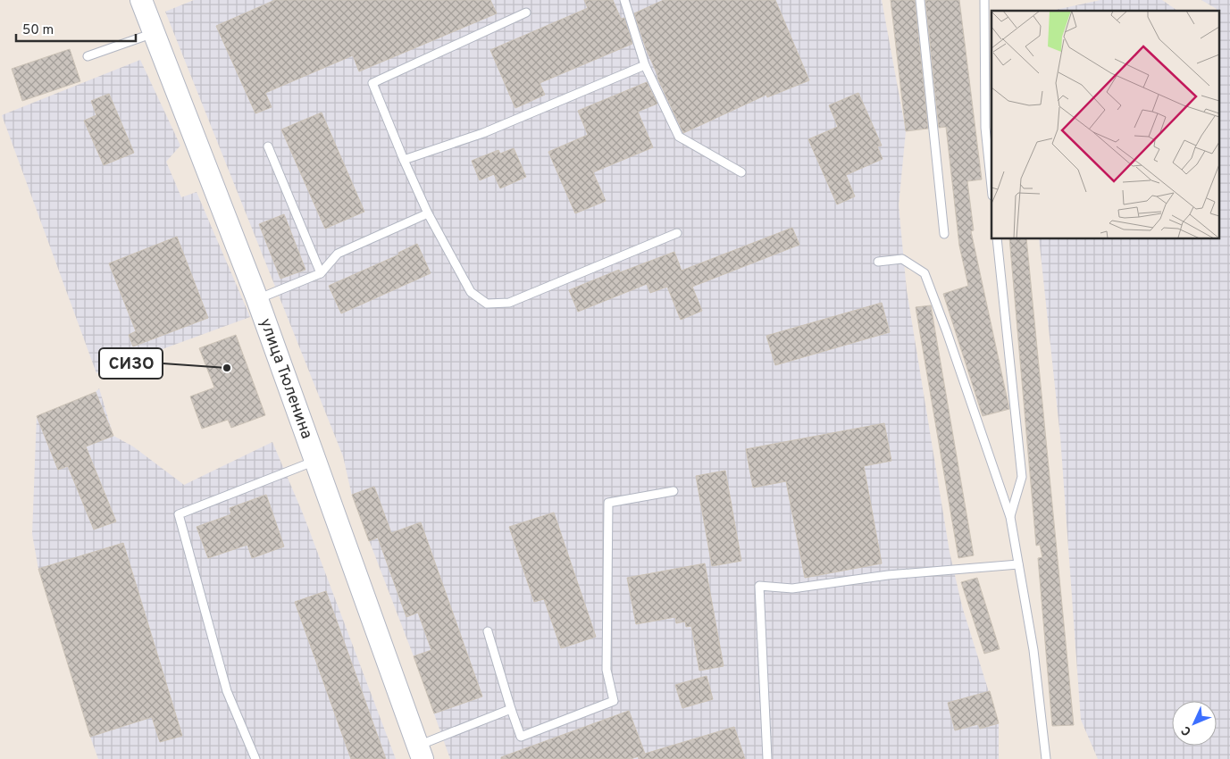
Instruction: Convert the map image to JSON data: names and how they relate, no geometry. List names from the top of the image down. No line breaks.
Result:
{"streets":{"main road":["улица Тюленина"]},"places":["СИЗО"],"scale_bar":"50 m","north":"bottom left"}
